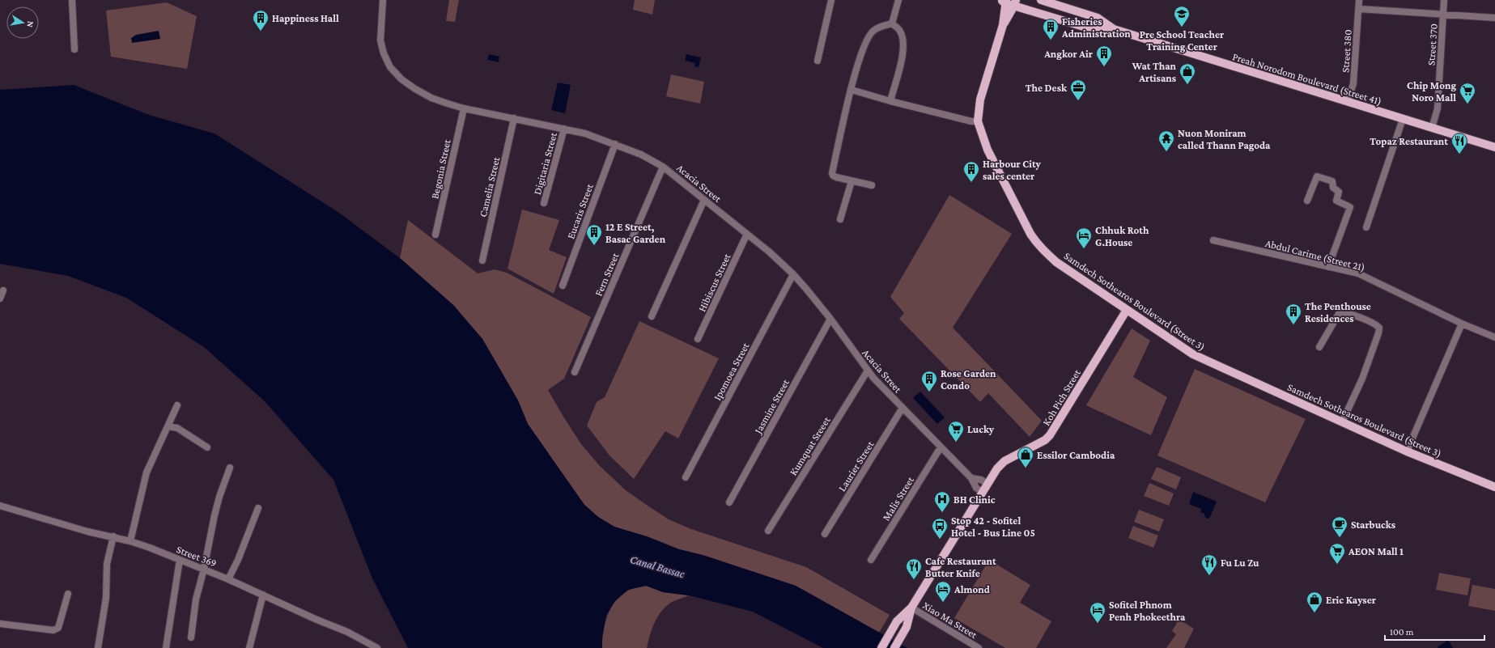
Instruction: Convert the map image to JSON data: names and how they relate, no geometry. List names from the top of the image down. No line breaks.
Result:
{"streets":{"main road":["Preah Norodom Boulevard (Street 41)","Samdech Sothearos Boulevard (Street 3)","Koh Pich Street"],"street":["Street 370","Street 380","Digitaria Street","Begonia Street","Acacia Street","Camelia Street","Eucaris Street","Abdul Carime (Street 21)","Fern Street","Hibiscus Street","Ipomoea Street","Jasmine Street","Kumquat Sreeet","Laurier Street","Malis Street","Street 369","Xiao Ma Street"]},"crossings":[["Street 370","Preah Norodom Boulevard (Street 41)"],["Street 380","Preah Norodom Boulevard (Street 41)"],["Preah Norodom Boulevard (Street 41)","Samdech Sothearos Boulevard (Street 3)"],["Digitaria Street","Acacia Street"],["Begonia Street","Acacia Street"],["Acacia Street","Camelia Street"],["Acacia Street","Eucaris Street"],["Acacia Street","Fern Street"],["Acacia Street","Hibiscus Street"],["Acacia Street","Ipomoea Street"],["Acacia Street","Koh Pich Street"],["Acacia Street","Jasmine Street"],["Acacia Street","Kumquat Sreeet"],["Acacia Street","Laurier Street"],["Acacia Street","Malis Street"],["Samdech Sothearos Boulevard (Street 3)","Koh Pich Street"],["Koh Pich Street","Xiao Ma Street"]],"water":["Canal Bassac"],"places":{"school or university":["Pre School Teacher Training Center"],"building":["Happiness Hall","Fisheries Administration","Angkor Air","Harbour City sales center","12 E Street, Basac Garden","The Penthouse Residences","Rose Garden Condo"],"shop":["Wat Than Artisans","Essilor Cambodia","Eric Kayser"],"office":["The Desk"],"supermarket":["Chip Mong Noro Mall","Lucky","AEON Mall 1"],"temple":["Nuon Moniram called Thann Pagoda"],"restaurant":["Topaz Restaurant","Fu Lu Zu","Cafe Restaurant Butter Knife"],"hotel":["Chhuk Roth G.House","Almond","Sofitel Phnom Penh Phokeethra"],"hospital":["BH Clinic"],"cafe":["Starbucks"],"bus stop":["Stop 42 - Sofitel Hotel - Bus Line 05"]},"scale_bar":"100 m","north":"right"}
